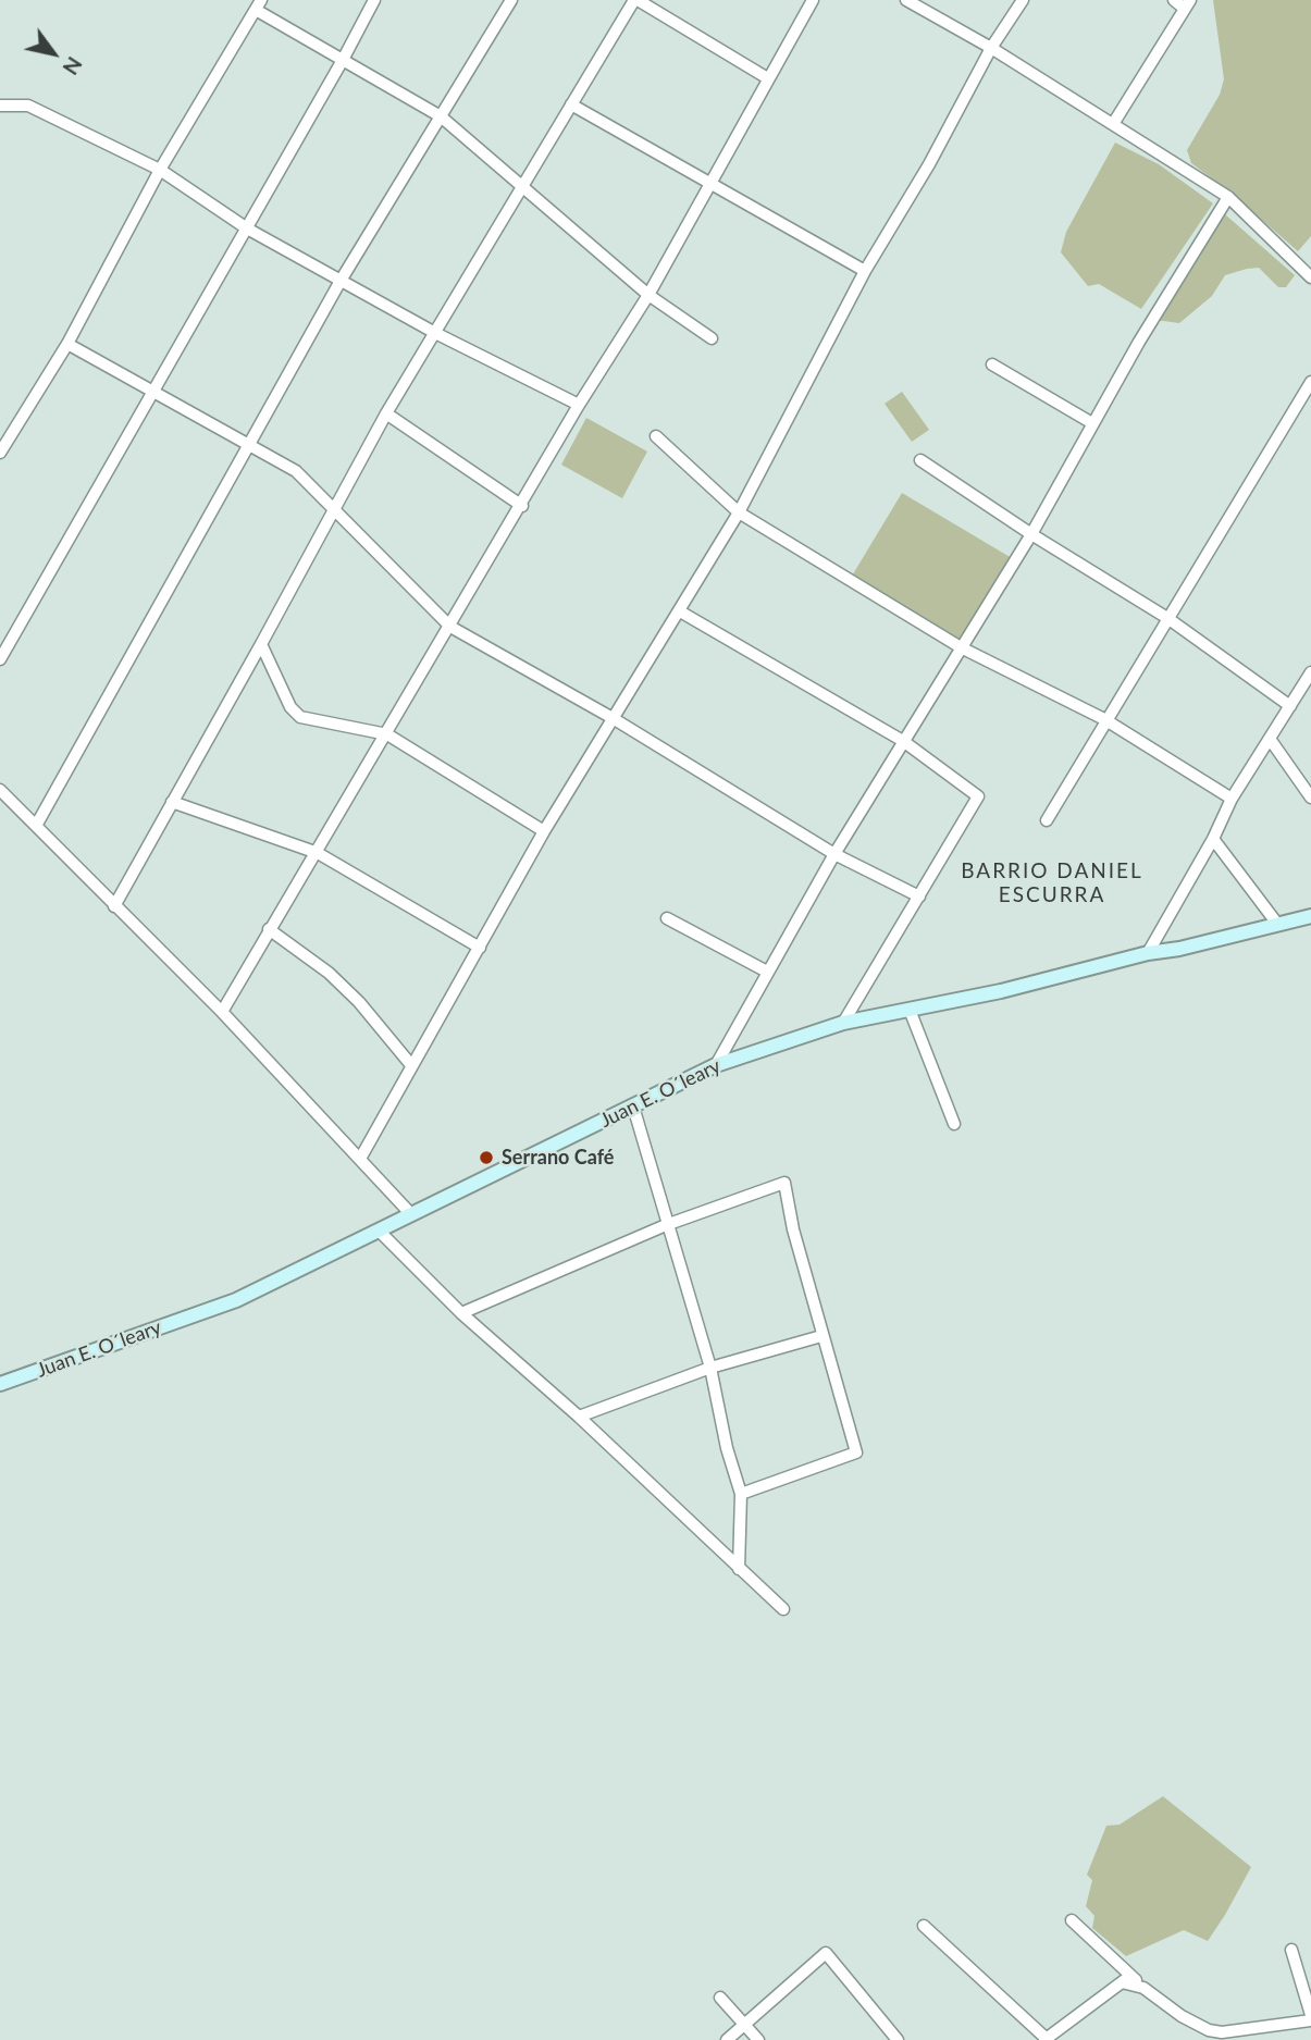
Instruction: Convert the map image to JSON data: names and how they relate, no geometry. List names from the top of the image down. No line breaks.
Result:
{"streets":{"street":["Juan E. O´leary"]},"districts":["BARRIO DANIEL ESCURRA"],"places":["Serrano Café"],"north":"bottom right"}
